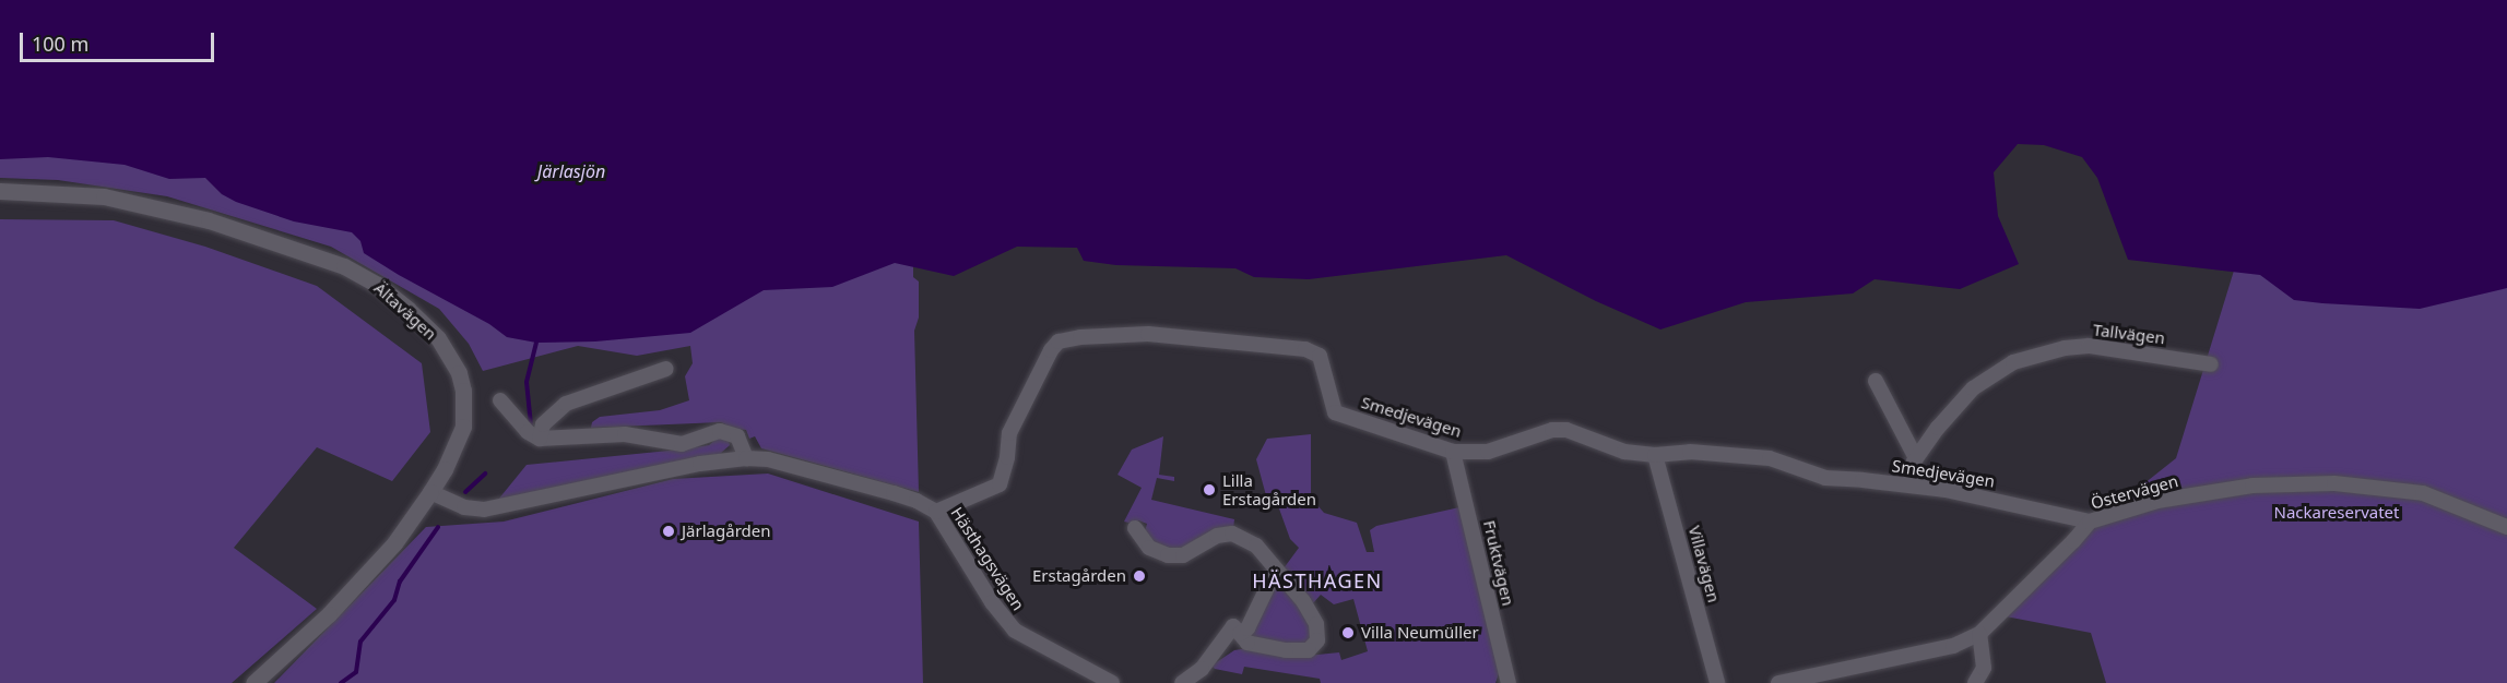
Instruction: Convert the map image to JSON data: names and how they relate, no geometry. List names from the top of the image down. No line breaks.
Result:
{"streets":{"main road":["Ältavägen"],"street":["Tallvägen","Smedjevägen","Östervägen","Hästhagsvägen","Fruktvägen","Villavägen"]},"crossings":[["Ältavägen","Hästhagsvägen"],["Tallvägen","Smedjevägen"],["Smedjevägen","Östervägen"],["Smedjevägen","Hästhagsvägen"],["Smedjevägen","Fruktvägen"],["Smedjevägen","Villavägen"]],"districts":["HÄSTHAGEN"],"water":["Järlasjön"],"parks":["Nackareservatet"],"places":["Lilla Erstagården","Järlagården","Erstagården","Villa Neumüller"],"scale_bar":"100 m"}
